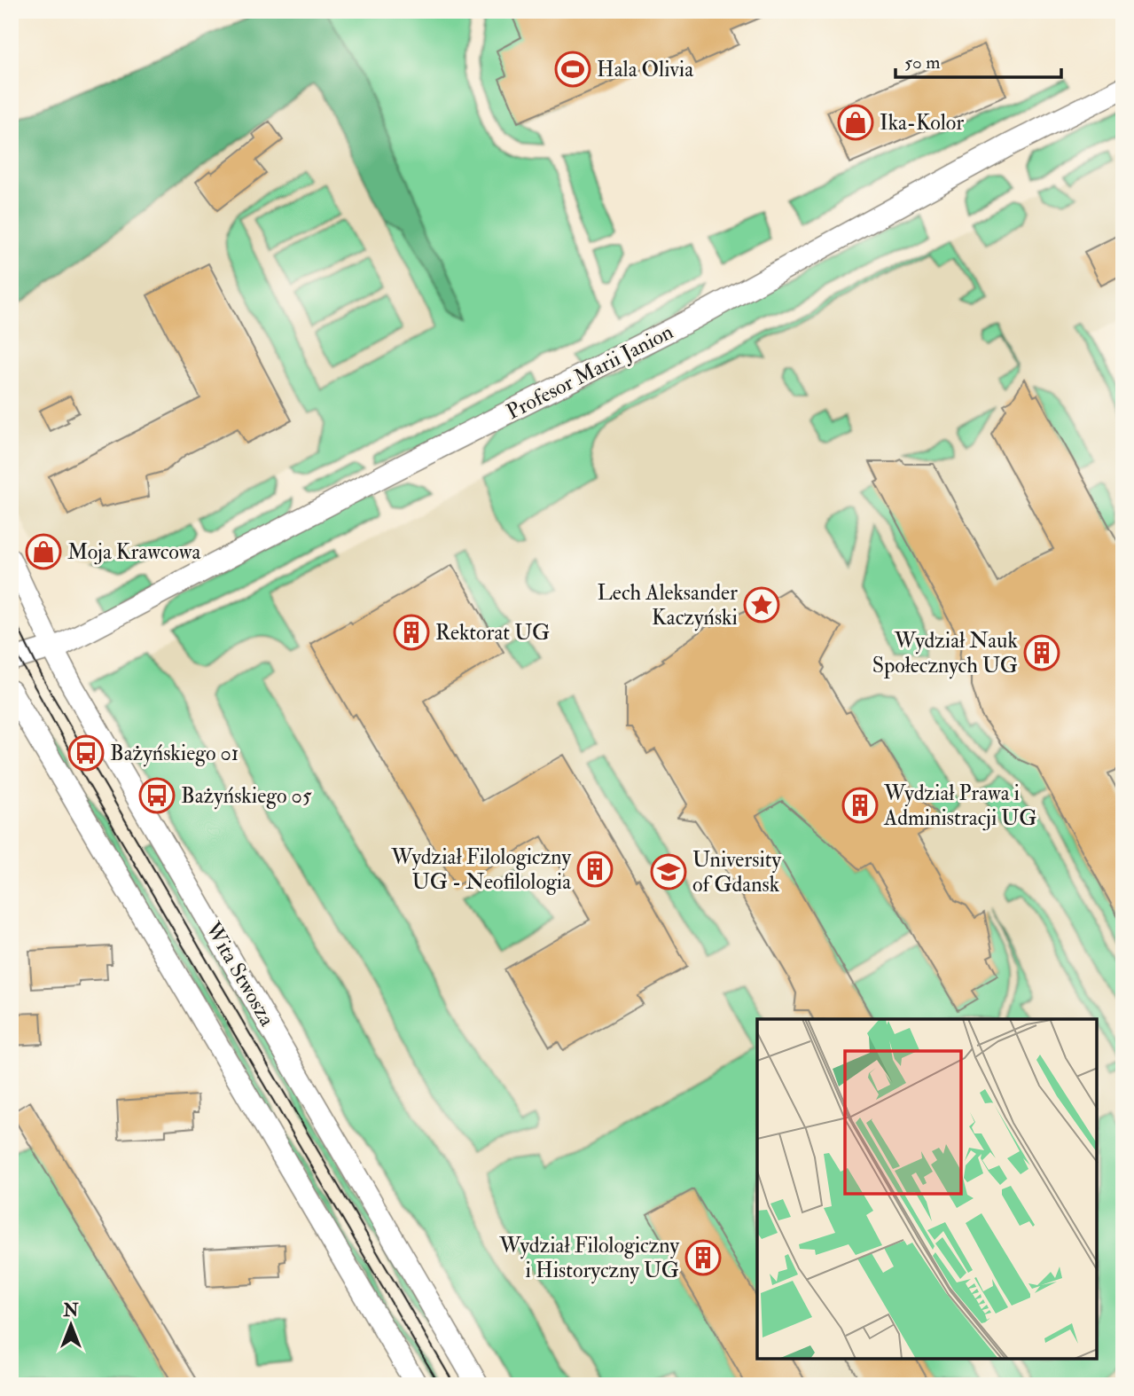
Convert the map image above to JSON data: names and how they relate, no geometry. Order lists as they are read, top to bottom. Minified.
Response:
{"streets":{"street":["Profesor Marii Janion","Wita Stwosza"]},"crossings":[["Profesor Marii Janion","Wita Stwosza"]],"places":{"sports":["Hala Olivia"],"shop":["Ika-Kolor","Moja Krawcowa"],"place":["Lech Aleksander Kaczyński"],"building":["Rektorat UG","Wydział Nauk Społecznych UG","Wydział Prawa i Administracji UG","Wydział Filologiczny UG - Neofilologia","Wydział Filologiczny i Historyczny UG"],"bus stop":["Bażyńskiego 01","Bażyńskiego 05"],"school or university":["University of Gdansk"]},"scale_bar":"50 m","north":"top"}
